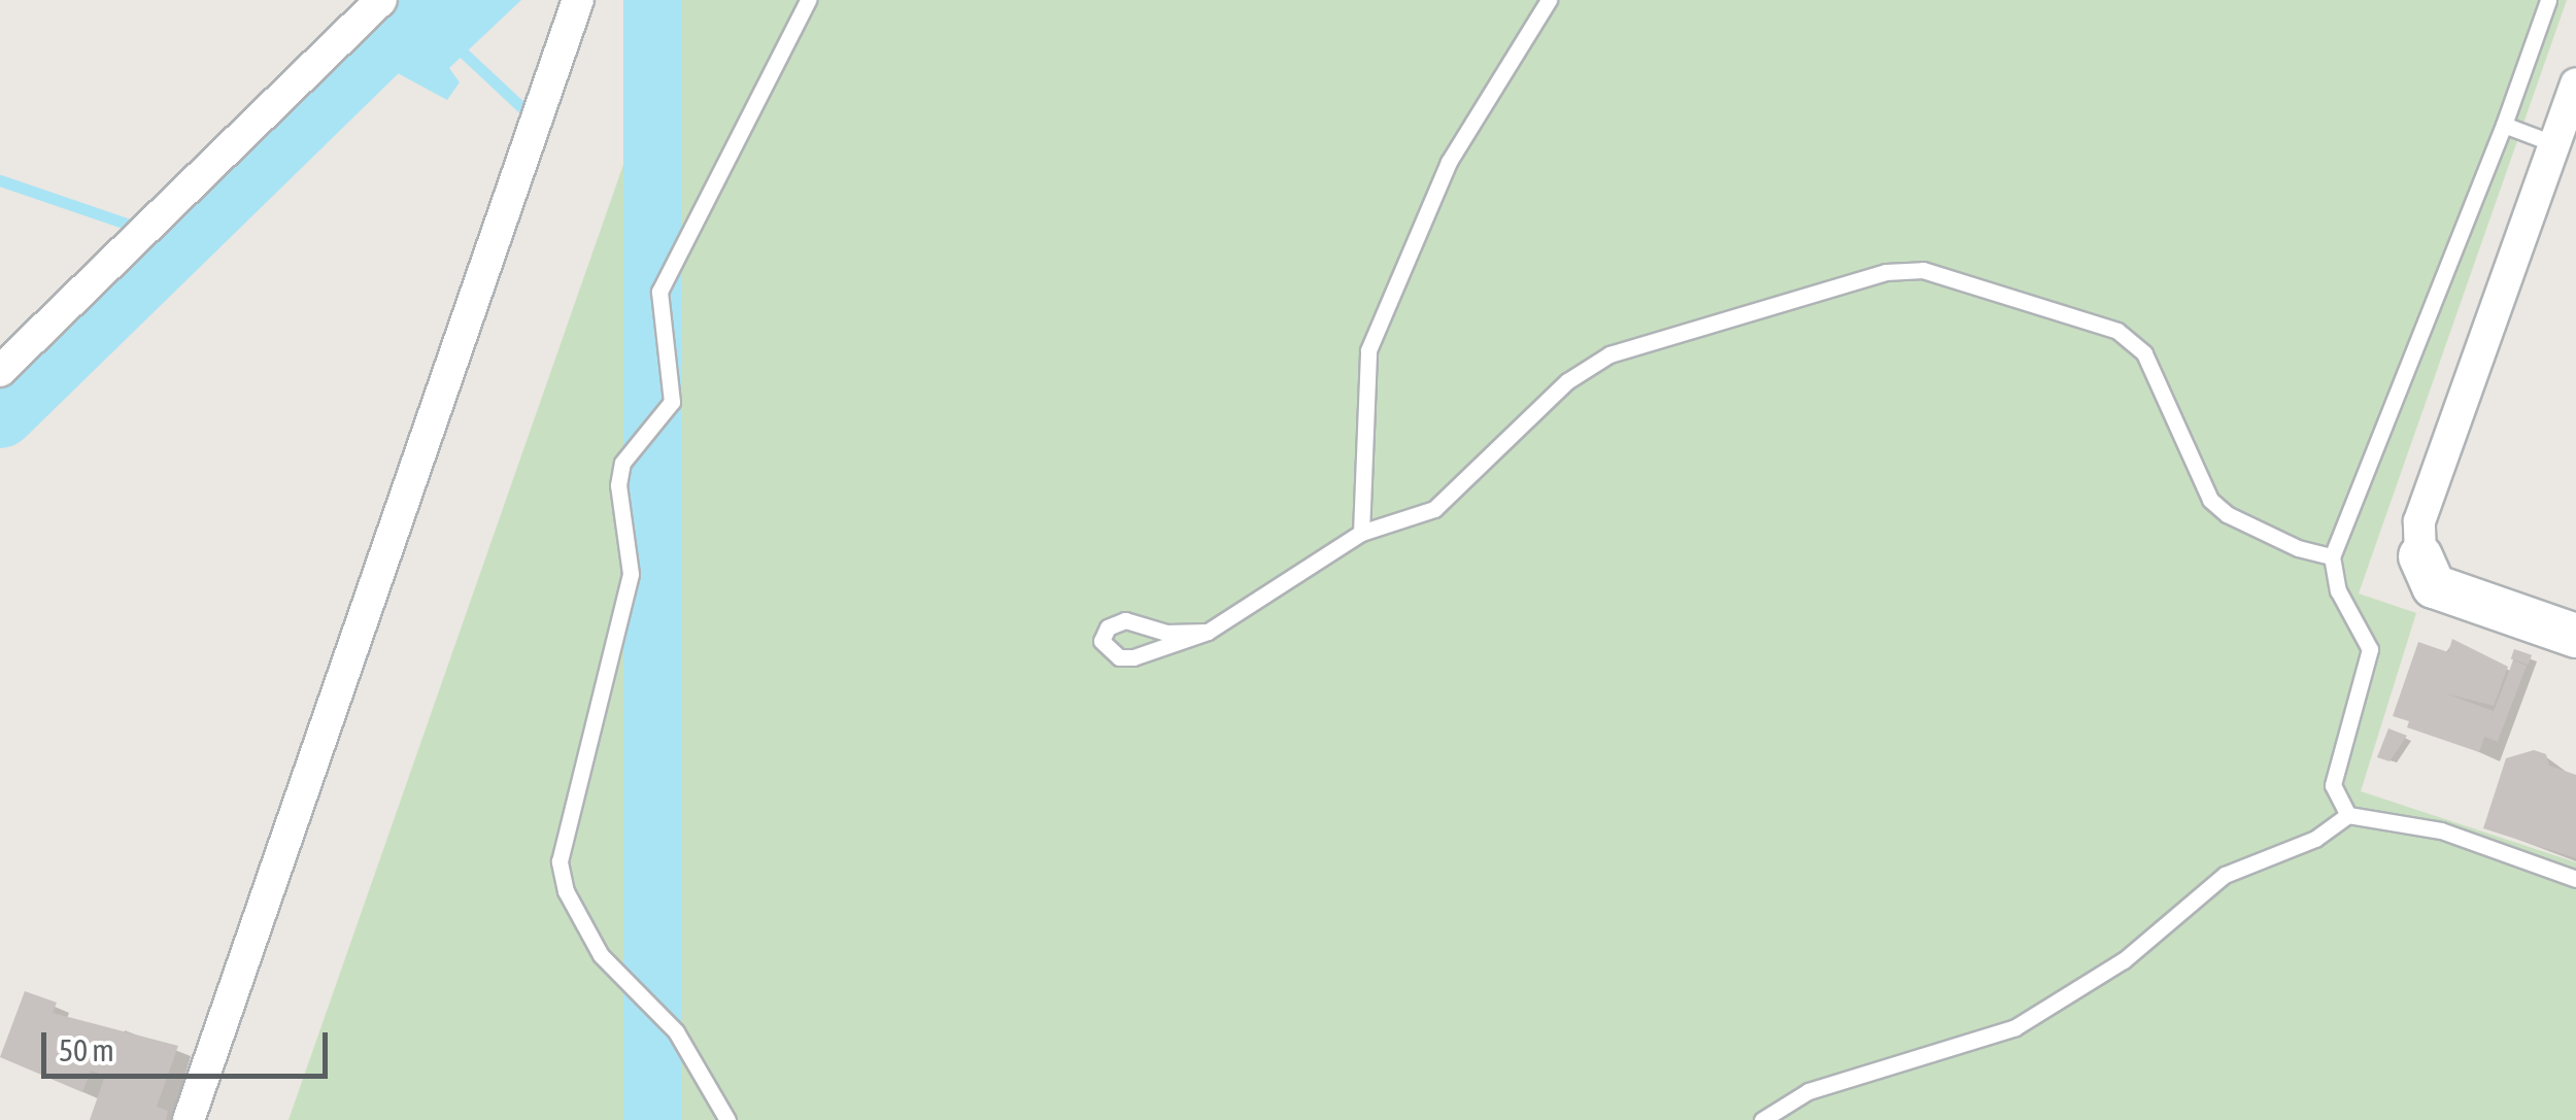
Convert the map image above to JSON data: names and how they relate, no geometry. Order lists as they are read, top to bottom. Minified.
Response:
{"scale_bar":"50 m"}
